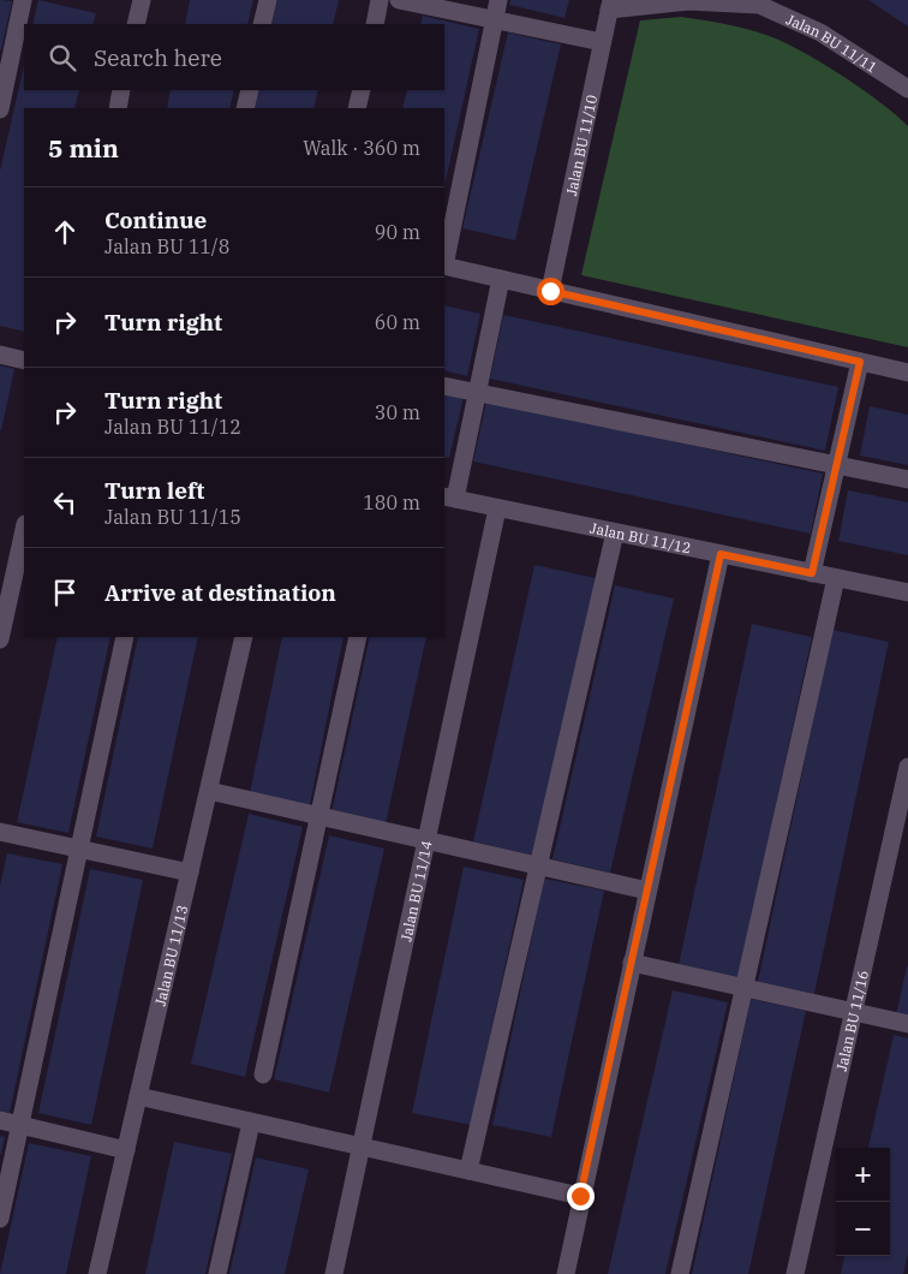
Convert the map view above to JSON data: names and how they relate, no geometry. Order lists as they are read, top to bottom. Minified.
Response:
{"streets":{"street":["Jalan BU 11/11","Jalan BU 11/10","Jalan BU 11/12","Jalan BU 11/14","Jalan BU 11/13","Jalan BU 11/16"]},"crossings":[["Jalan BU 11/11","Jalan BU 11/10"],["Jalan BU 11/12","Jalan BU 11/14"]],"page":{"search":"Search here","heading":["5 min","Walk · 360 m"],"list":[["Continue","Jalan BU 11/8","90 m"],["Turn right","60 m"],["Turn right","Jalan BU 11/12","30 m"],["Turn left","Jalan BU 11/15","180 m"],"Arrive at destination"],"map_buttons":["+","−"]}}
